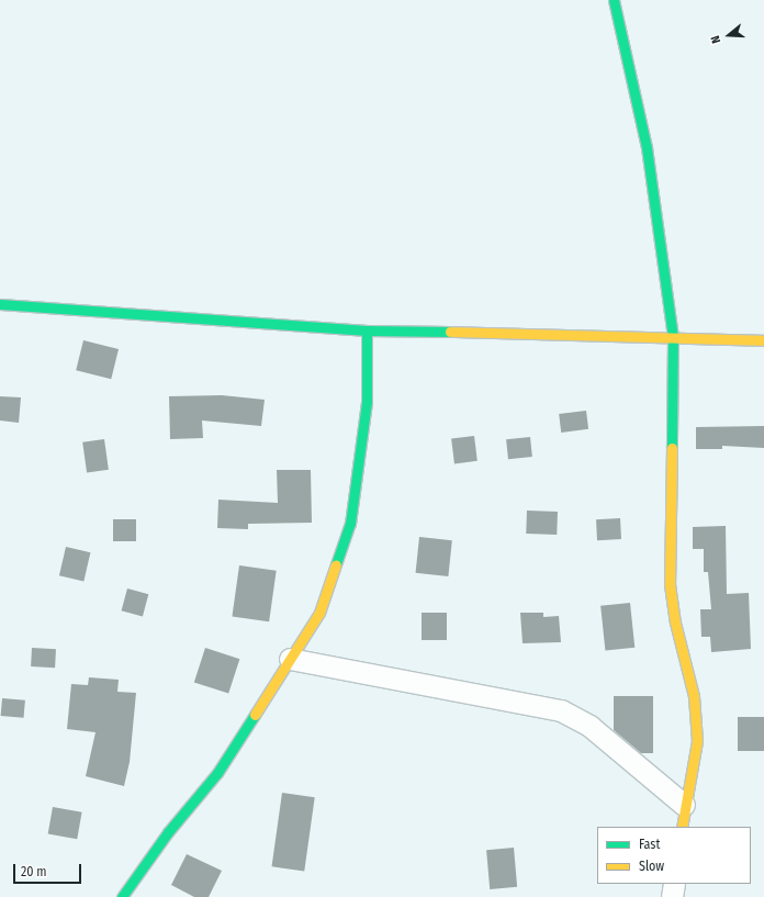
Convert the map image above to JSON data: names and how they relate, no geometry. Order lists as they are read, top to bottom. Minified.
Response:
{"legend":["Fast","Slow"],"scale_bar":"20 m","north":"left"}
